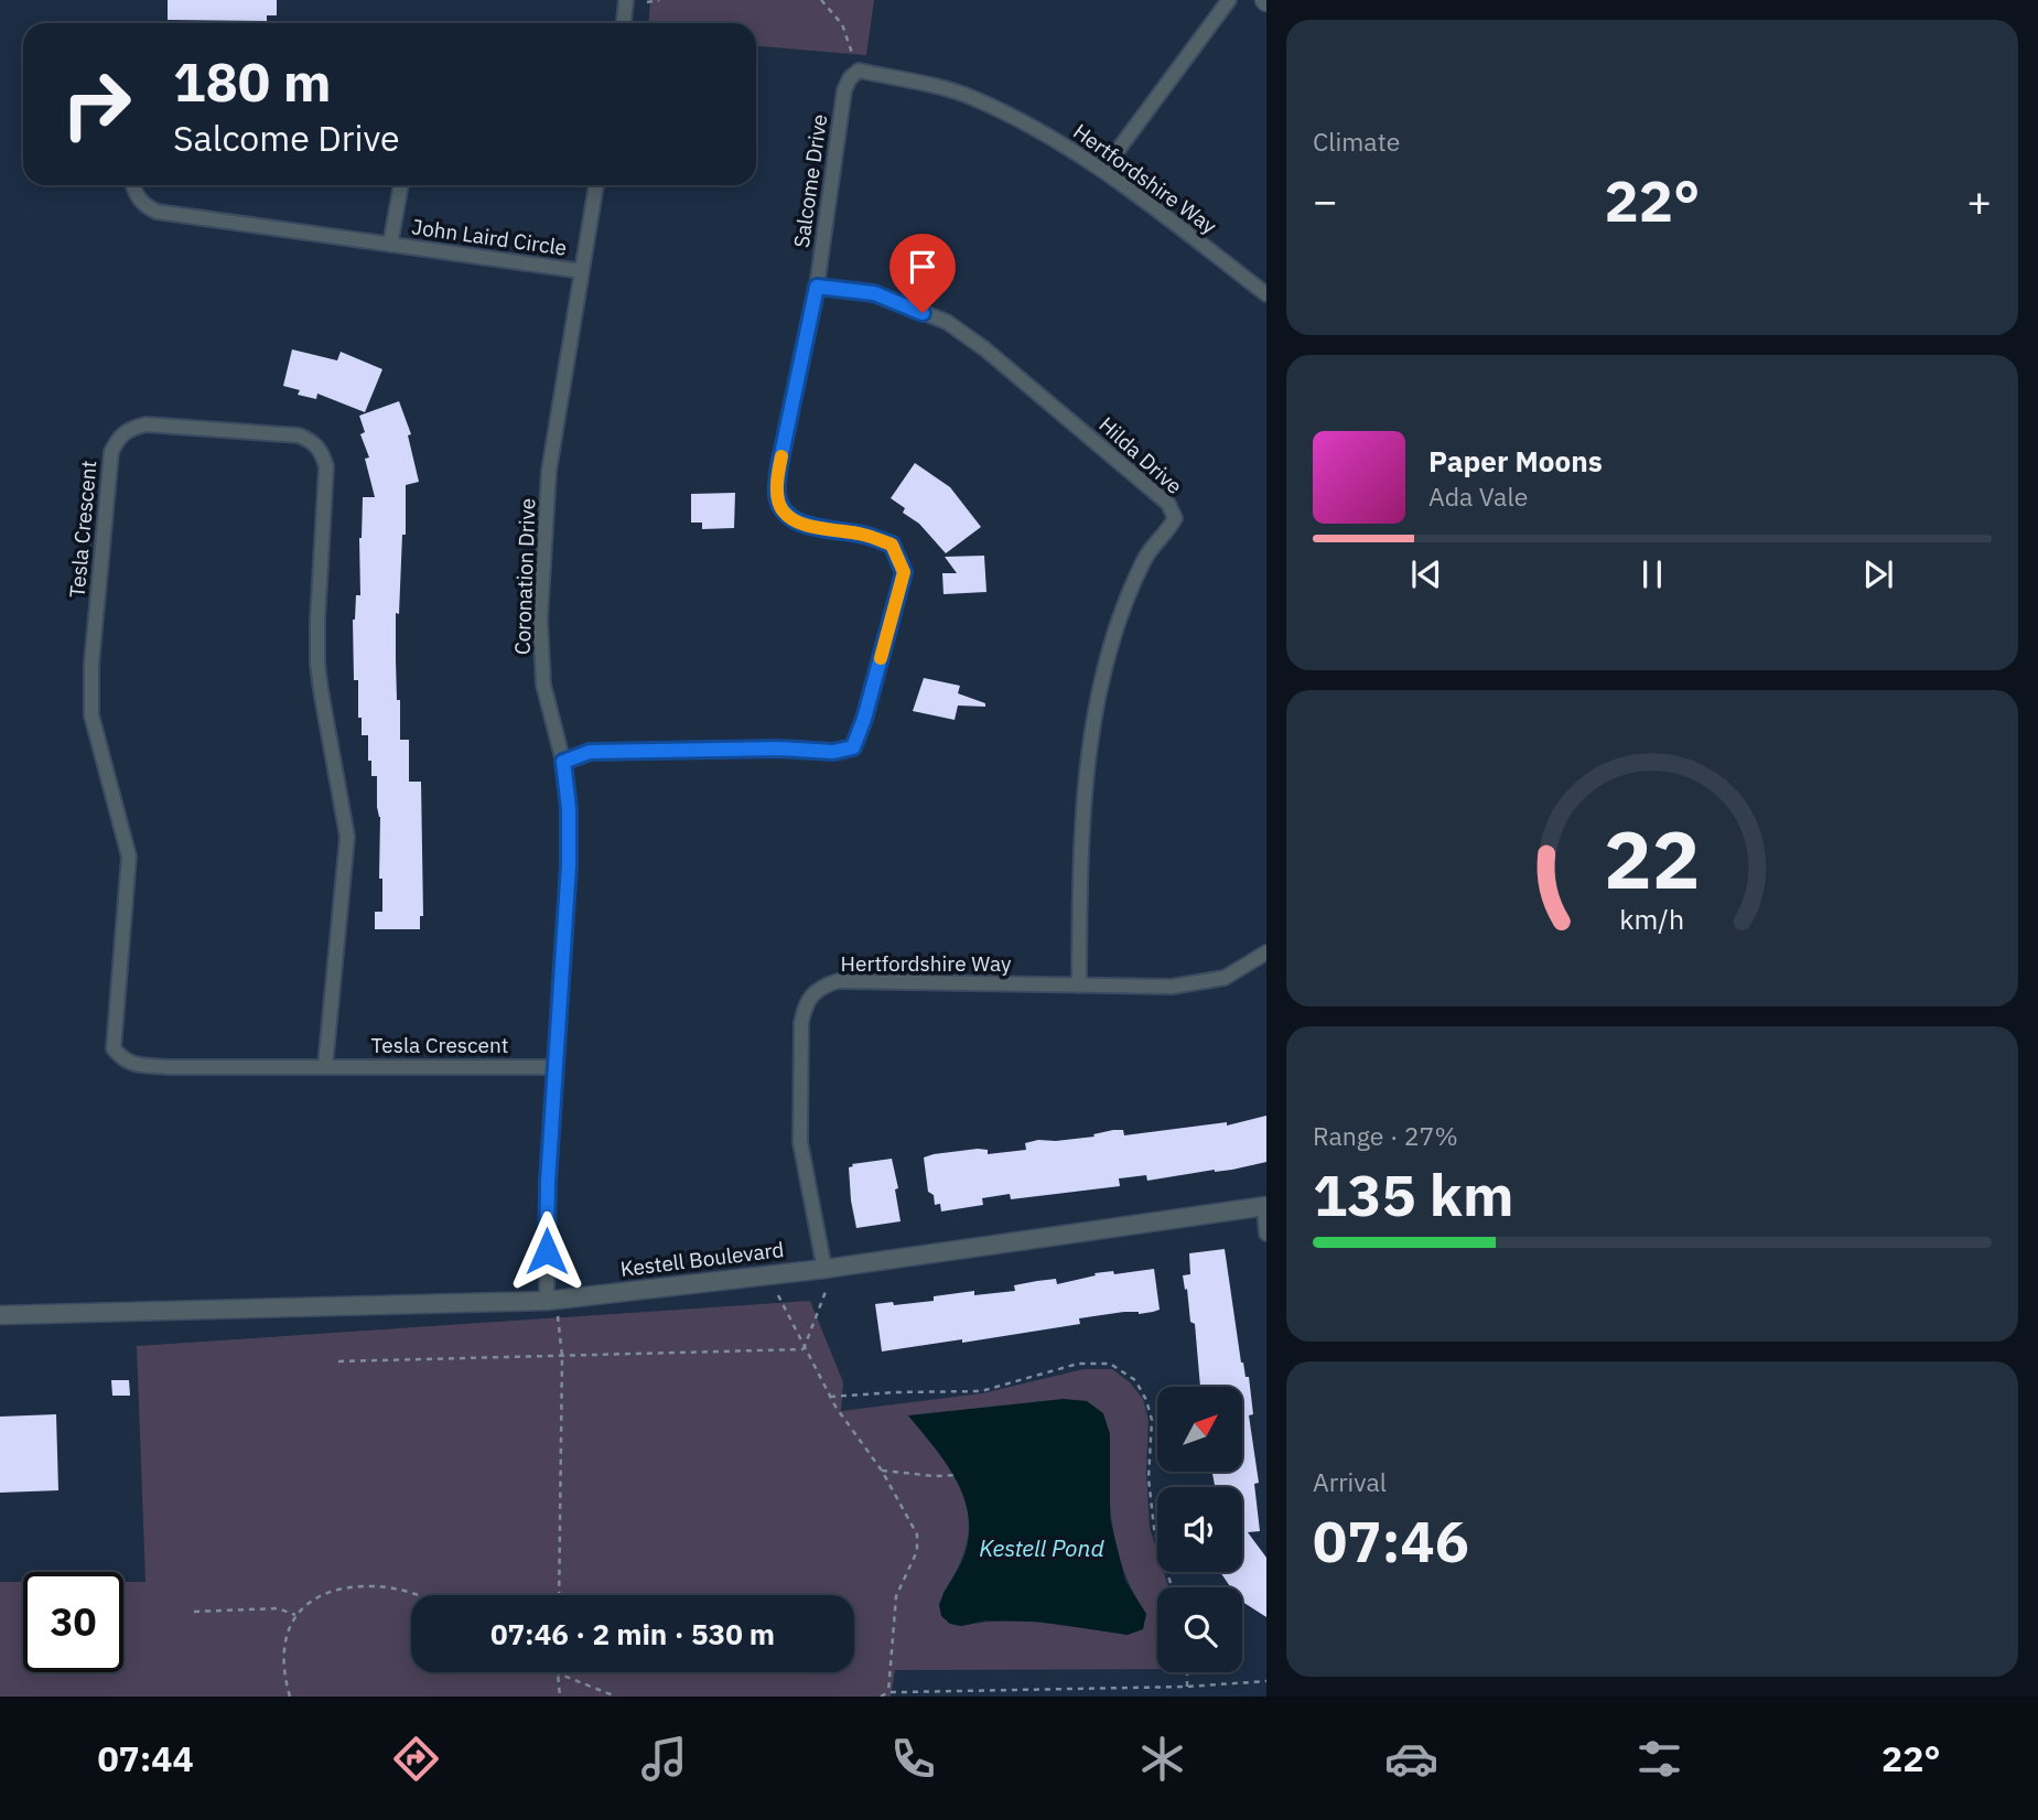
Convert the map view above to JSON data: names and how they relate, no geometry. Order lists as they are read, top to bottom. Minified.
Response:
{"streets":{"street":["Hertfordshire Way","Salcome Drive","John Laird Circle","Hilda Drive","Tesla Crescent","Coronation Drive","Kestell Boulevard"]},"crossings":[["Hertfordshire Way","Salcome Drive"],["Hertfordshire Way","Hilda Drive"],["Hertfordshire Way","Kestell Boulevard"],["Salcome Drive","Hilda Drive"],["Salcome Drive","Coronation Drive"],["John Laird Circle","Coronation Drive"],["Tesla Crescent","Coronation Drive"],["Coronation Drive","Kestell Boulevard"]],"water":["Kestell Pond"],"north":"top right","page":{"tile":["Climate",["Range · 27%","135 km"],["Arrival","07:46"]],"turn":["180 m","Salcome Drive"],"heat":["−","22°","+"],"song":["Paper Moons","Ada Vale"],"limit":"30","trip":"07:46 · 2 min · 530 m","tabs":["07:44","22°"],"gauge":["22","km/h"]}}
